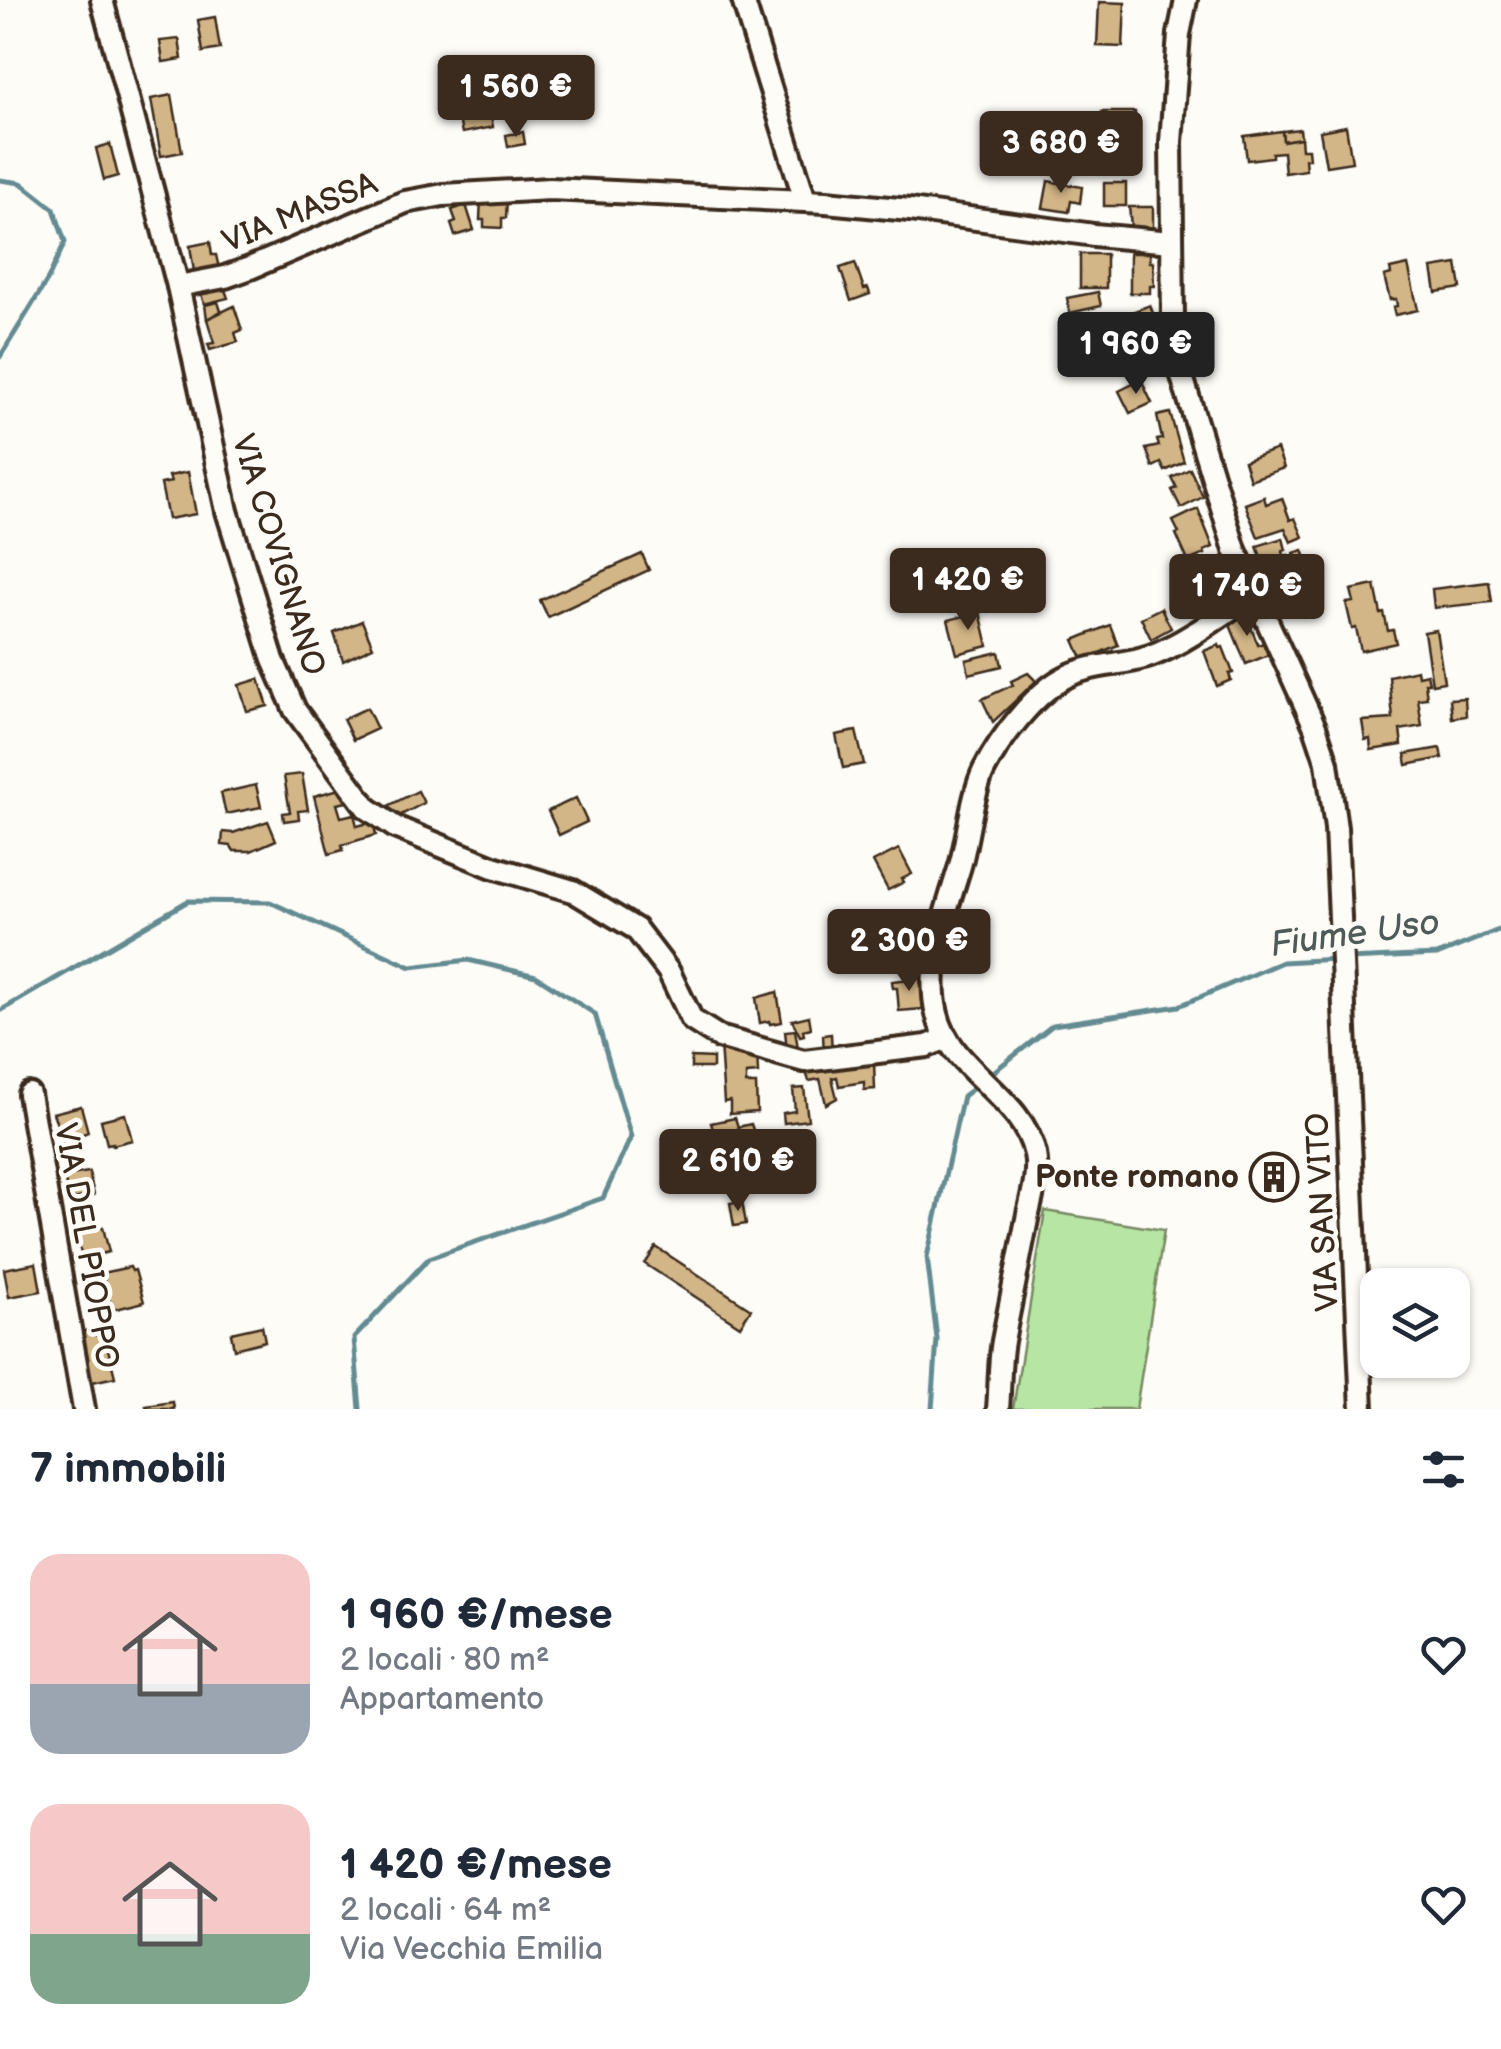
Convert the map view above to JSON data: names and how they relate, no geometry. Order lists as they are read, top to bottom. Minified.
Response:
{"streets":{"street":["VIA MASSA","VIA COVIGNANO","VIA SAN VITO","VIA DEL PIOPPO"]},"crossings":[["VIA MASSA","VIA COVIGNANO"],["VIA MASSA","VIA SAN VITO"]],"water":["Fiume Uso"],"places":{"building":["Ponte romano"]},"page":{"price":["1 560 €","3 680 €","1 960 €","1 420 €","1 740 €","2 300 €","2 610 €"],"heading":"7 immobili","list":[{"name":"1 960 €/mese","note":"2 locali · 80 m² · Appartamento"},{"name":"1 420 €/mese","note":"2 locali · 64 m² · Via Vecchia Emilia"}]}}
